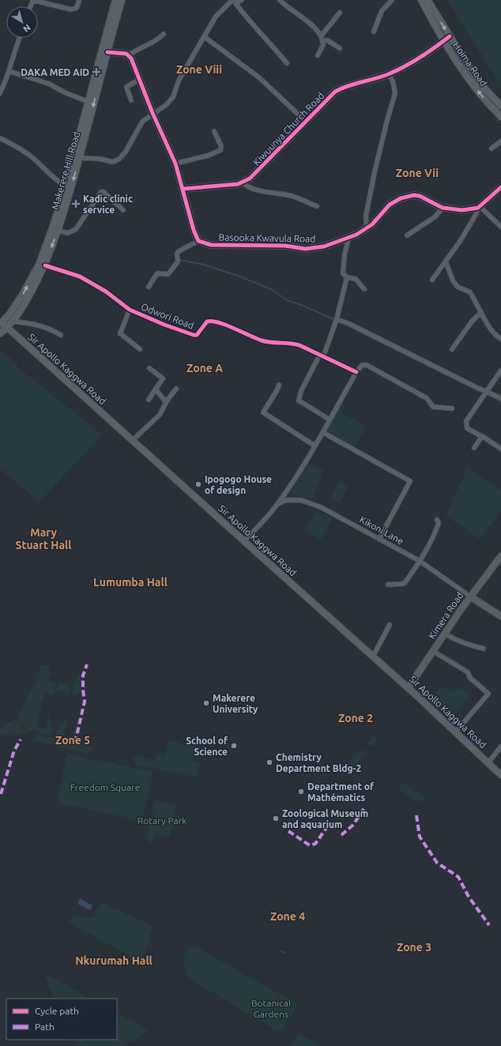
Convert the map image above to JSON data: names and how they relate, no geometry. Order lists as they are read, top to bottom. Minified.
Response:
{"streets":{"main road":["Hoima Road","Makerere Hill Road","Sir Apollo Kaggwa Road"],"street":["Kiwuunya Church Road","Basooka Kwavula Road","Odwori Road","Kikoni Lane","Kimera Road"]},"crossings":[["Hoima Road","Kiwuunya Church Road"],["Makerere Hill Road","Odwori Road"],["Makerere Hill Road","Sir Apollo Kaggwa Road"],["Sir Apollo Kaggwa Road","Kimera Road"],["Kikoni Lane","Kimera Road"]],"districts":["Zone Viii","Zone Vii","Zone A","Mary Stuart Hall","Lumumba Hall","Zone 2","Zone 5","Zone 4","Zone 3","Nkurumah Hall"],"parks":["Freedom Square","Rotary Park","Botanical Gardens"],"places":{"health":["DAKA MED AID","Kadic clinic service"],"other":["Ipogogo House of design","Makerere University","School of Science","Chemistry Department Bldg-2","Department of Mathématics","Zoological Museum and aquarium"]},"legend":["Cycle path","Path"],"north":"bottom right"}
